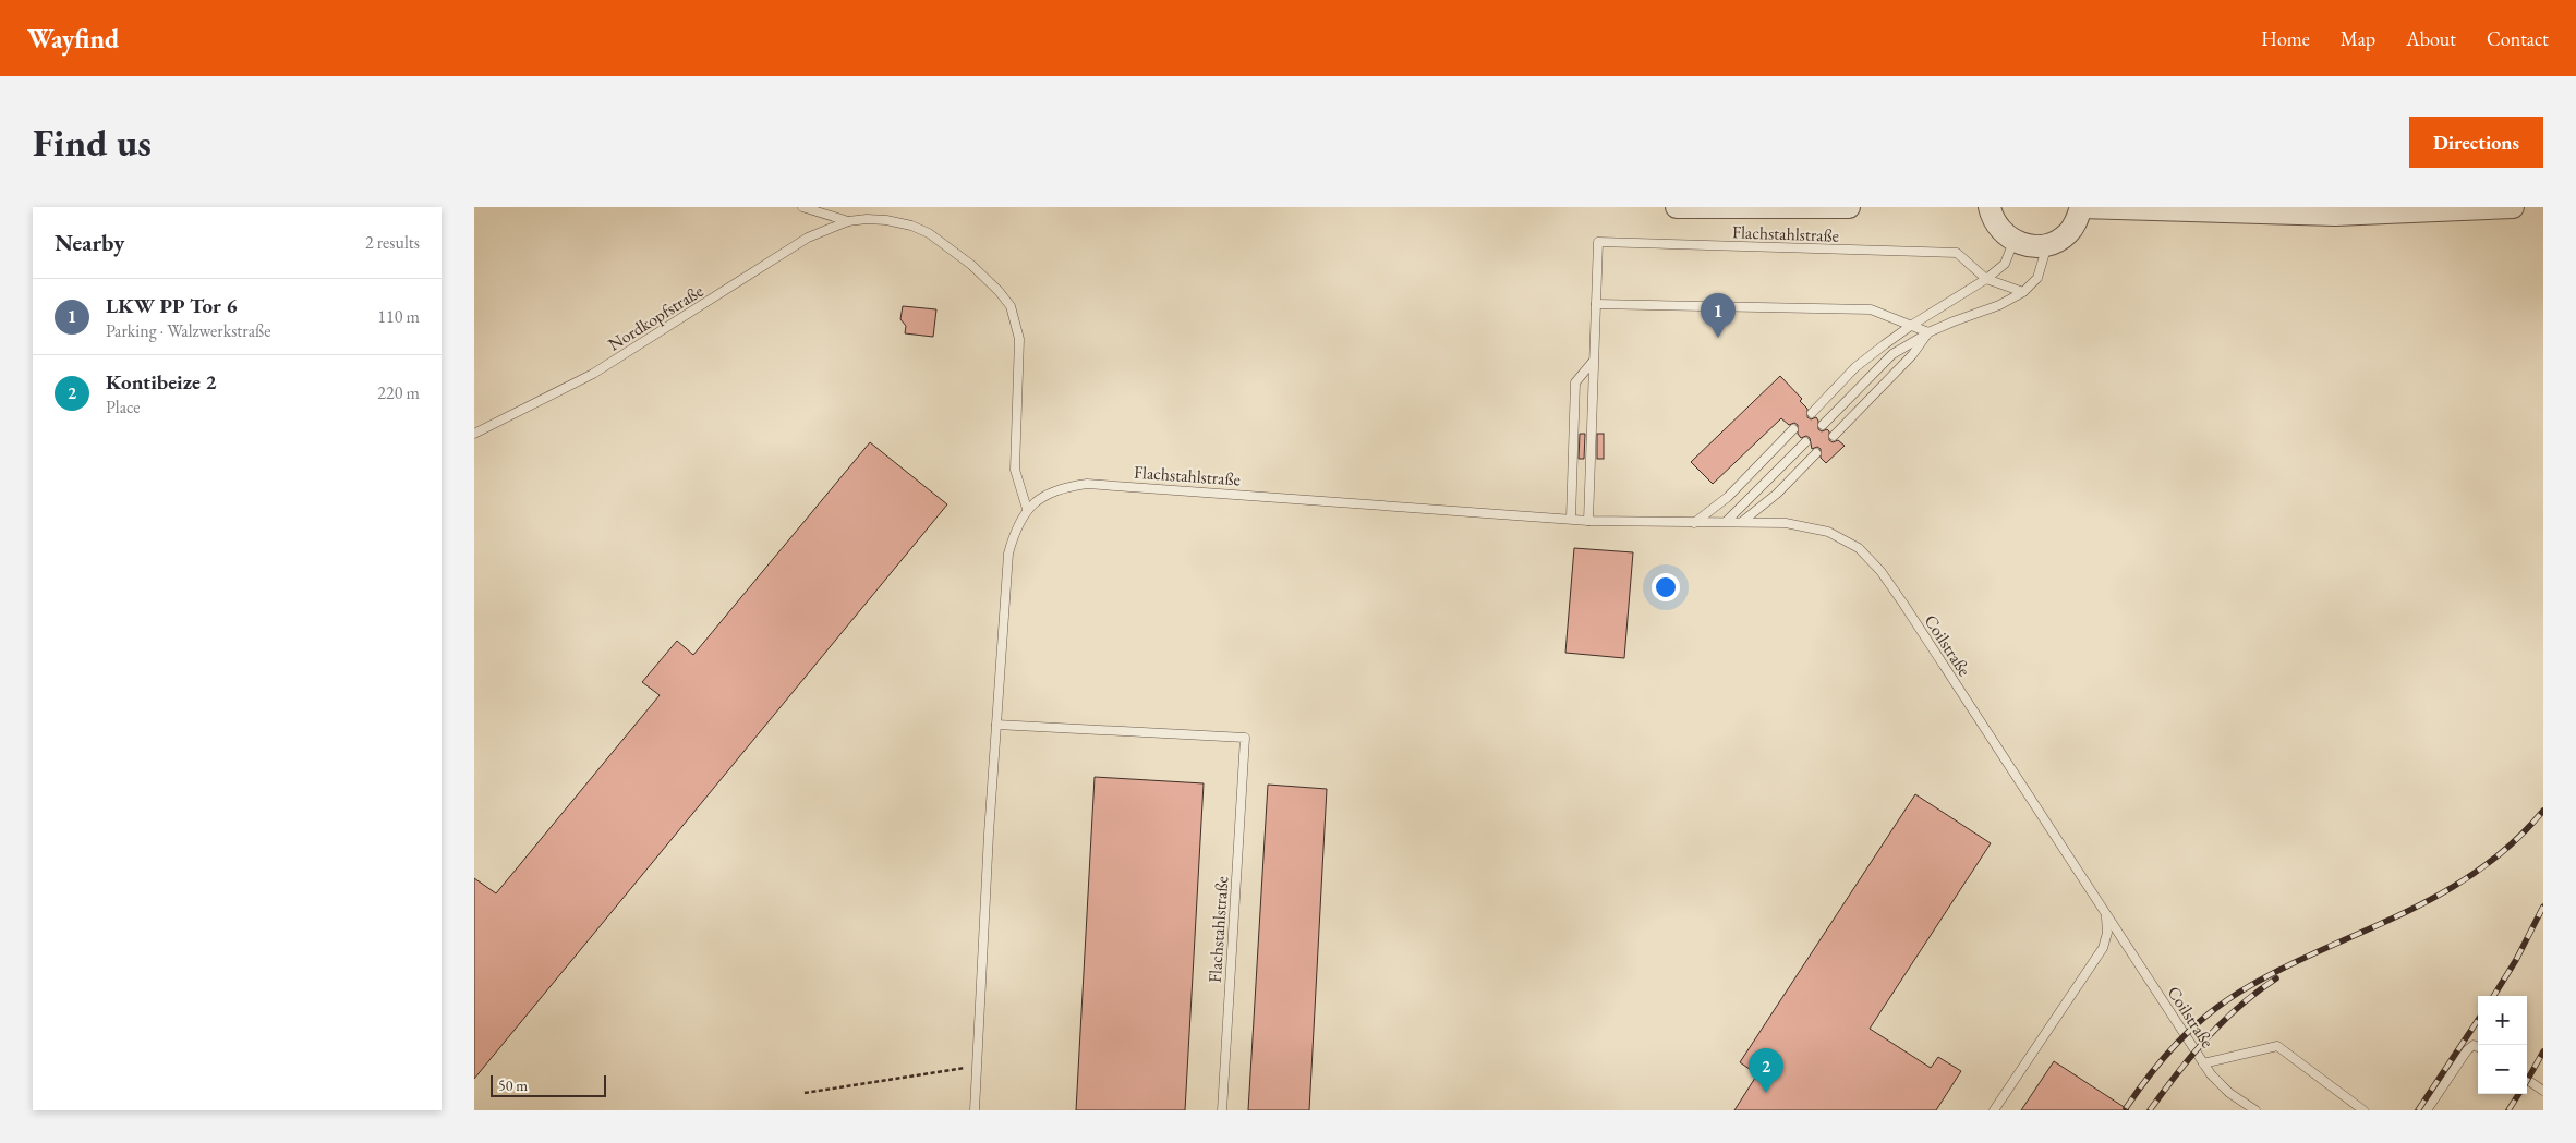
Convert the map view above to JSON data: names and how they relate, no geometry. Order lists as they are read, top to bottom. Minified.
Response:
{"streets":{"lane":["Flachstahlstraße","Nordkopfstraße","Coilstraße"]},"crossings":[["Flachstahlstraße","Nordkopfstraße"],["Flachstahlstraße","Coilstraße"]],"scale_bar":"50 m","page":{"header":"Wayfind","nav":["Home","Map","About","Contact"],"buttons":"Directions","title":"Find us","heading":["Nearby","2 results"],"list":[{"mark":"1","name":"LKW PP Tor 6","note":"Parking · Walzwerkstraße","value":"110 m"},{"mark":"2","name":"Kontibeize 2","note":"Place","value":"220 m"}],"pins":["1","2"],"map_buttons":["+","−"],"scale":"50 m"}}
